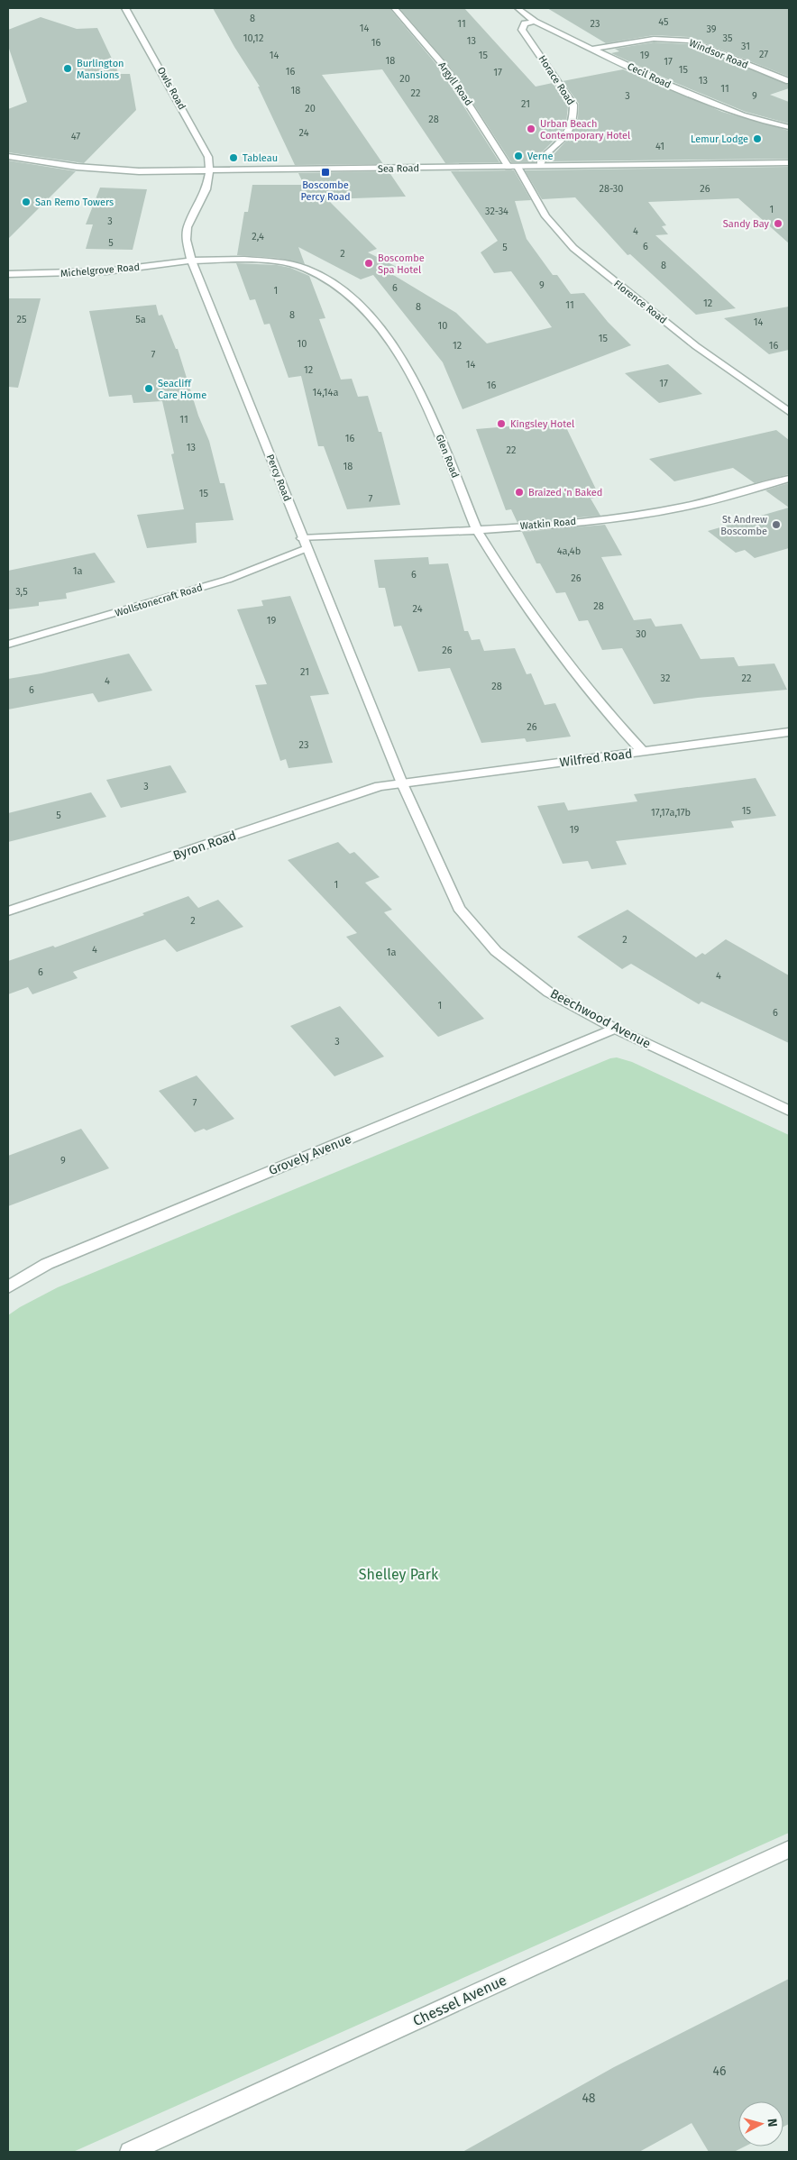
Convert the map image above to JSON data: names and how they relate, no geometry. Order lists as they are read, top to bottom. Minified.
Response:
{"streets":{"street":["Windsor Road","Cecil Road","Horace Road","Argyll Road","Owls Road","Sea Road","Michelgrove Road","Florence Road","Glen Road","Percy Road","Watkin Road","Wollstonecraft Road","Wilfred Road","Byron Road","Beechwood Avenue","Grovely Avenue","Chessel Avenue"]},"crossings":[["Windsor Road","Cecil Road"],["Cecil Road","Horace Road"],["Horace Road","Sea Road"],["Argyll Road","Sea Road"],["Argyll Road","Florence Road"],["Owls Road","Sea Road"],["Owls Road","Percy Road"],["Sea Road","Florence Road"],["Sea Road","Percy Road"],["Michelgrove Road","Glen Road"],["Michelgrove Road","Percy Road"],["Glen Road","Percy Road"],["Glen Road","Watkin Road"],["Glen Road","Wilfred Road"],["Percy Road","Watkin Road"],["Percy Road","Wollstonecraft Road"],["Percy Road","Wilfred Road"],["Percy Road","Byron Road"],["Percy Road","Beechwood Avenue"],["Watkin Road","Wollstonecraft Road"],["Wilfred Road","Byron Road"],["Wilfred Road","Beechwood Avenue"],["Byron Road","Beechwood Avenue"],["Beechwood Avenue","Grovely Avenue"]],"parks":["Shelley Park"],"places":{"other":["Burlington Mansions","Urban Beach Contemporary Hotel","Lemur Lodge","Verne","Tableau","San Remo Towers","Sandy Bay","Boscombe Spa Hotel","Seacliff Care Home","Kingsley Hotel","Braized 'n Baked","St Andrew Boscombe"],"transit":["Boscombe Percy Road"]},"house_numbers":["8","45","11","23","14","39","10,12","35","13","16","31","27","14","15","19","18","17","15","16","17","20","13","11","18","22","3","9","21","20","28","24","47","41","28-30","26","1","32-34","3","4","2,4","5","6","5","2","8","9","6","1","12","11","8","8","25","5a","14","10","15","10","12","16","7","14","12","17","16","14,14a","11","16","13","22","18","15","7","4a,4b","1a","6","26","3,5","28","24","19","30","26","21","32","22","4","28","6","26","23","3","15","17,17a,17b","5","19","1","2","2","4","1a","6","4","1","6","3","7","9","46","48"],"north":"right"}
